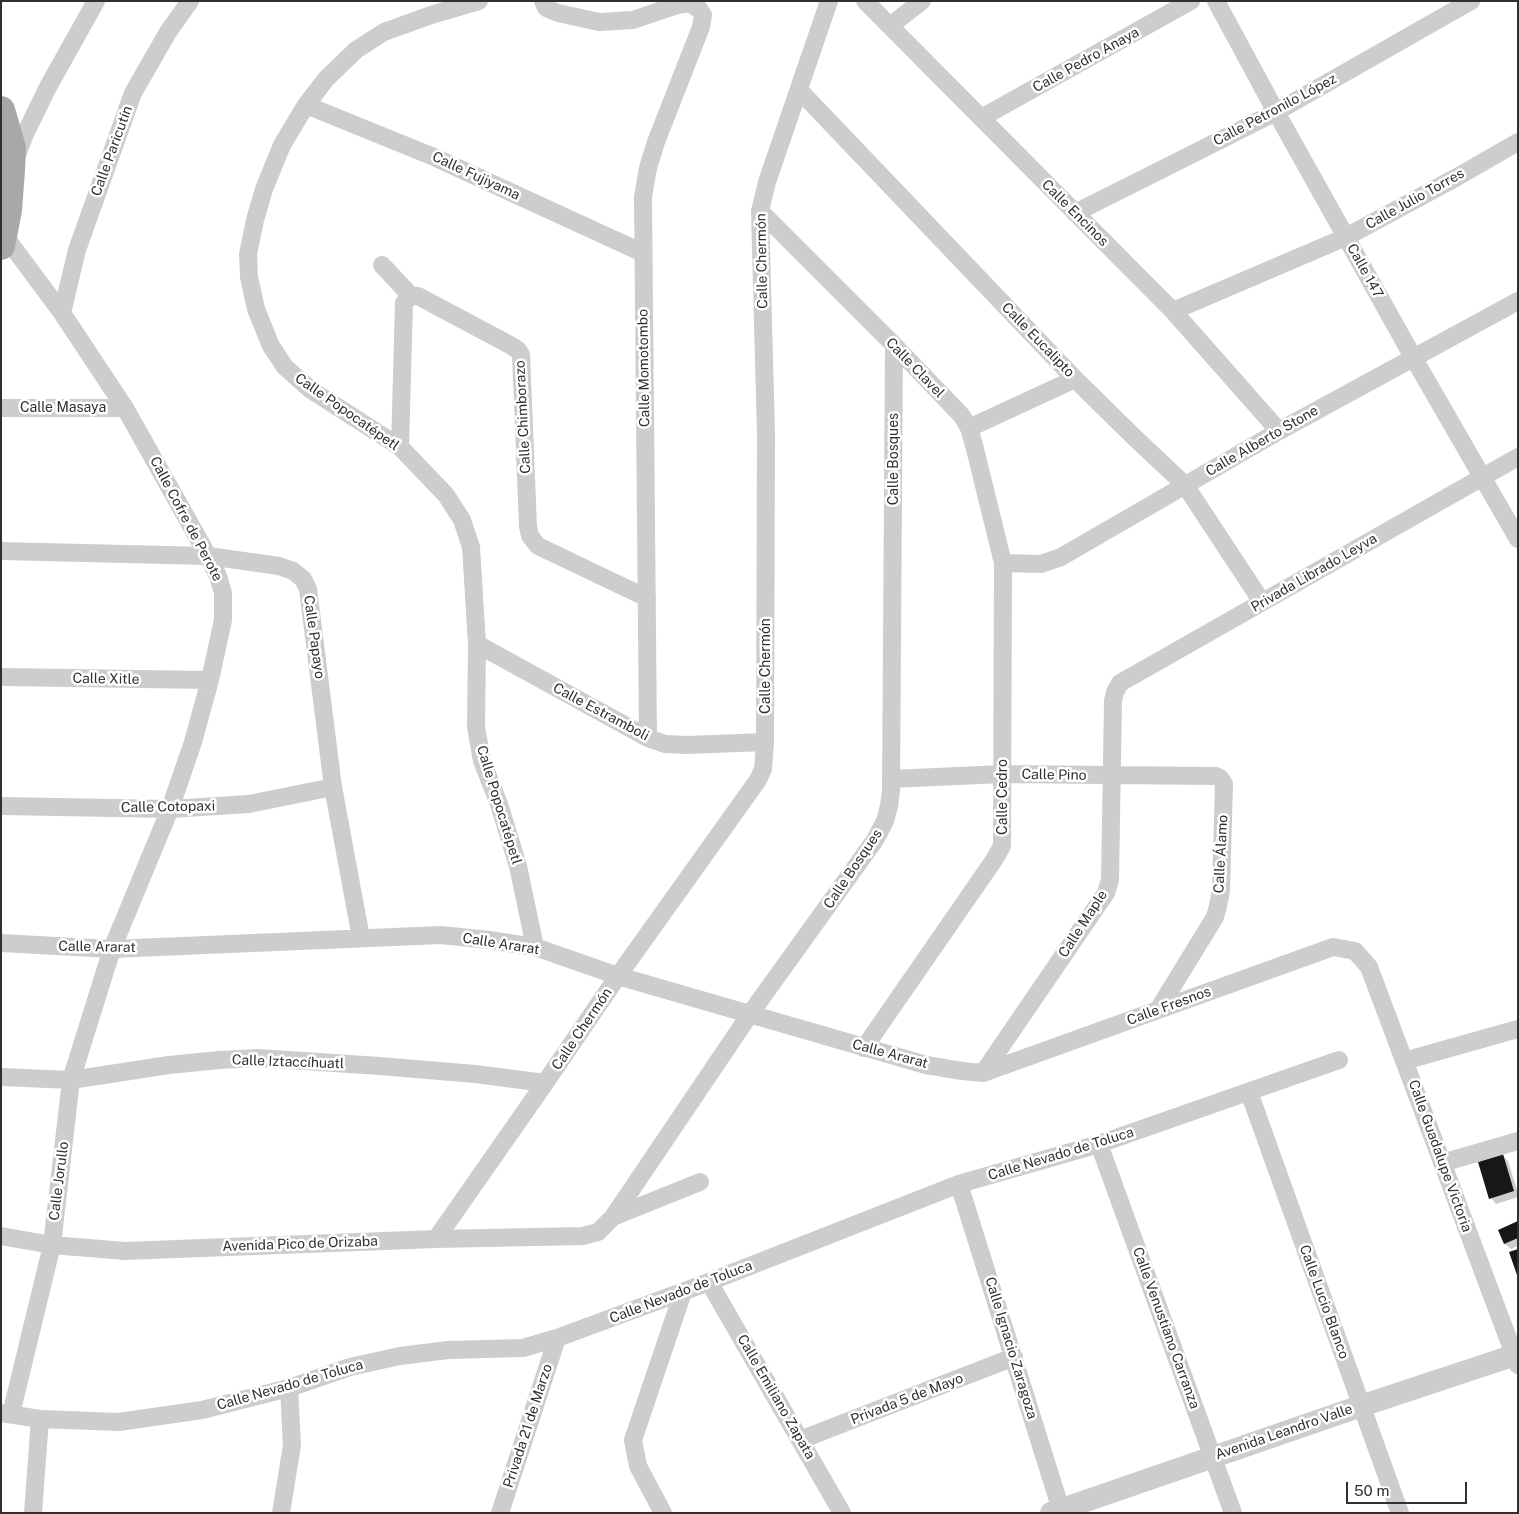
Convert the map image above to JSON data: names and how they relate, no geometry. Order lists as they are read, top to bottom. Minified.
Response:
{"streets":{"street":["Calle Pedro Anaya","Calle Petronilo López","Calle Paricutín","Calle Fujiyama","Calle Julio Torres","Calle Encinos","Calle Chermón","Calle 147","Calle Eucalipto","Calle Momotombo","Calle Clavel","Calle Masaya","Calle Popocatépetl","Calle Chimborazo","Calle Alberto Stone","Calle Bosques","Calle Cofre de Perote","Privada Librado Leyva","Calle Papayo","Calle Xitle","Calle Estramboli","Calle Pino","Calle Cedro","Calle Cotopaxi","Calle Álamo","Calle Maple","Calle Ararat","Calle Fresnos","Calle Iztaccíhuatl","Calle Nevado de Toluca","Calle Guadalupe Victoria","Calle Jorullo","Avenida Pico de Orizaba","Calle Lucio Blanco","Calle Venustiano Carranza","Calle Ignacio Zaragoza","Calle Emiliano Zapata","Privada 5 de Mayo","Privada 21 de Marzo","Avenida Leandro Valle"]},"crossings":[["Calle Pedro Anaya","Calle Encinos"],["Calle Petronilo López","Calle Encinos"],["Calle Petronilo López","Calle 147"],["Calle Paricutín","Calle Cofre de Perote"],["Calle Fujiyama","Calle Momotombo"],["Calle Fujiyama","Calle Popocatépetl"],["Calle Julio Torres","Calle Encinos"],["Calle Julio Torres","Calle 147"],["Calle Encinos","Calle Alberto Stone"],["Calle Chermón","Calle Eucalipto"],["Calle Chermón","Calle Clavel"],["Calle Chermón","Calle Estramboli"],["Calle Chermón","Calle Ararat"],["Calle Chermón","Calle Iztaccíhuatl"],["Calle Chermón","Avenida Pico de Orizaba"],["Calle 147","Calle Alberto Stone"],["Calle 147","Privada Librado Leyva"],["Calle Eucalipto","Calle Alberto Stone"],["Calle Eucalipto","Privada Librado Leyva"],["Calle Momotombo","Calle Chimborazo"],["Calle Momotombo","Calle Estramboli"],["Calle Clavel","Calle Alberto Stone"],["Calle Clavel","Calle Bosques"],["Calle Clavel","Calle Cedro"],["Calle Masaya","Calle Cofre de Perote"],["Calle Popocatépetl","Calle Estramboli"],["Calle Popocatépetl","Calle Ararat"],["Calle Alberto Stone","Calle Cedro"],["Calle Bosques","Calle Pino"],["Calle Bosques","Calle Ararat"],["Calle Bosques","Avenida Pico de Orizaba"],["Calle Cofre de Perote","Calle Papayo"],["Calle Cofre de Perote","Calle Xitle"],["Calle Cofre de Perote","Calle Cotopaxi"],["Calle Cofre de Perote","Calle Ararat"],["Calle Cofre de Perote","Calle Jorullo"],["Privada Librado Leyva","Calle Maple"],["Calle Papayo","Calle Cotopaxi"],["Calle Papayo","Calle Ararat"],["Calle Pino","Calle Cedro"],["Calle Pino","Calle Álamo"],["Calle Pino","Calle Maple"],["Calle Cedro","Calle Ararat"],["Calle Álamo","Calle Fresnos"],["Calle Maple","Calle Ararat"],["Calle Maple","Calle Fresnos"],["Calle Ararat","Calle Fresnos"],["Calle Ararat","Calle Jorullo"],["Calle Fresnos","Calle Guadalupe Victoria"],["Calle Iztaccíhuatl","Calle Jorullo"],["Calle Nevado de Toluca","Calle Jorullo"],["Calle Nevado de Toluca","Calle Lucio Blanco"],["Calle Nevado de Toluca","Calle Venustiano Carranza"],["Calle Nevado de Toluca","Calle Ignacio Zaragoza"],["Calle Nevado de Toluca","Calle Emiliano Zapata"],["Calle Nevado de Toluca","Privada 21 de Marzo"],["Calle Guadalupe Victoria","Avenida Leandro Valle"],["Calle Jorullo","Avenida Pico de Orizaba"],["Calle Lucio Blanco","Avenida Leandro Valle"],["Calle Venustiano Carranza","Avenida Leandro Valle"],["Calle Ignacio Zaragoza","Privada 5 de Mayo"],["Calle Ignacio Zaragoza","Avenida Leandro Valle"],["Calle Emiliano Zapata","Privada 5 de Mayo"]],"scale_bar":"50 m"}
